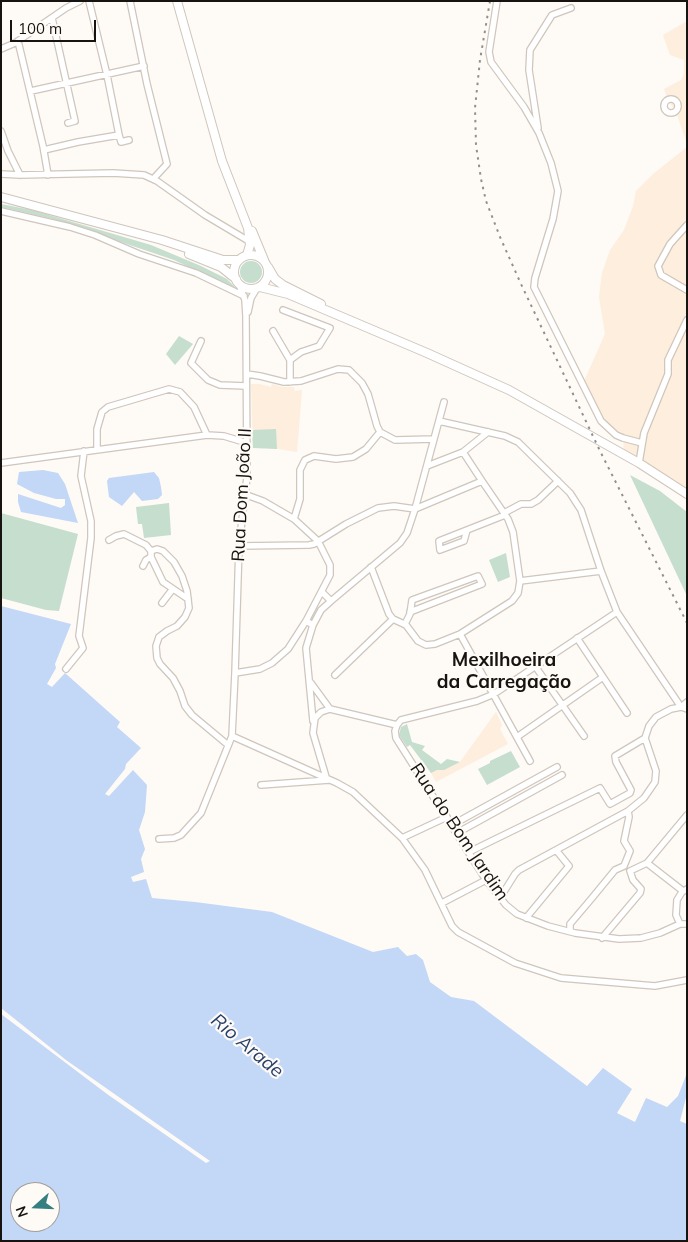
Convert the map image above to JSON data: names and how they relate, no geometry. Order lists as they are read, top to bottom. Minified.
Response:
{"streets":{"street":["Rua Dom João II","Rua do Bom Jardim"]},"districts":["Mexilhoeira da Carregação"],"water":["Rio Arade"],"scale_bar":"100 m","north":"left"}
